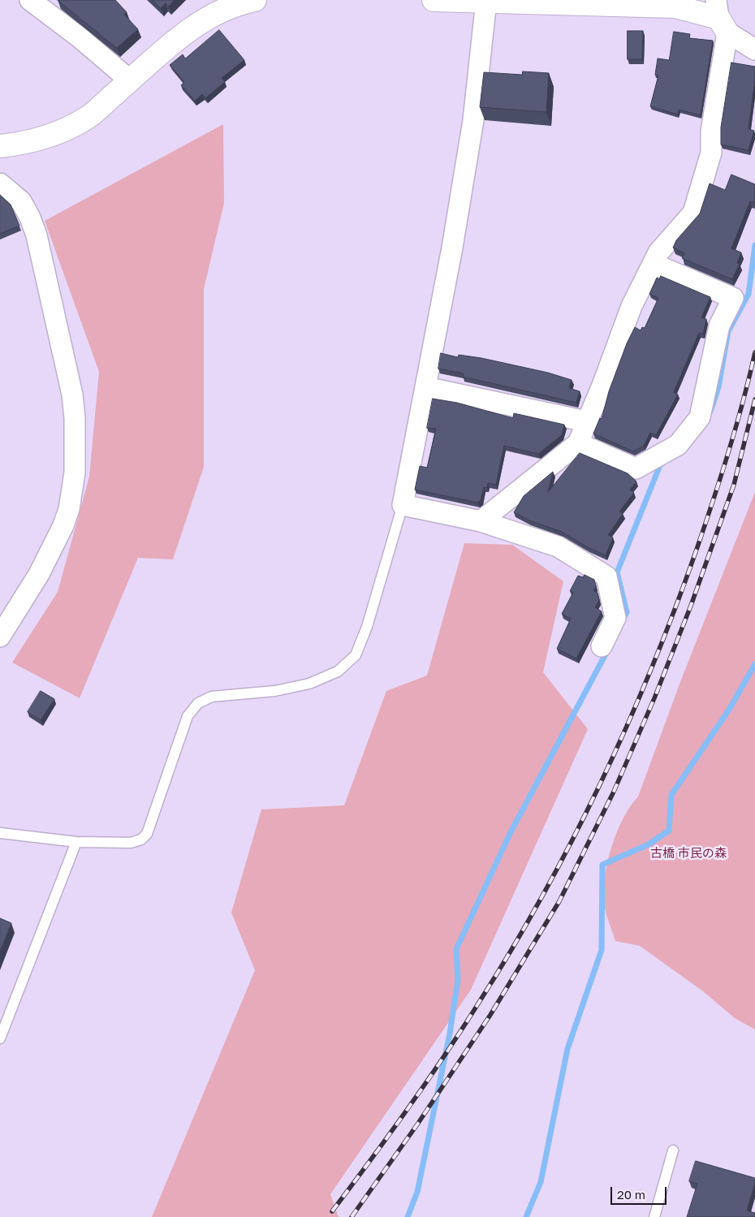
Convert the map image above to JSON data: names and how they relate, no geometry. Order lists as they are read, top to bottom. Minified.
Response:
{"parks":["古橋 市民の森"],"scale_bar":"20 m"}
